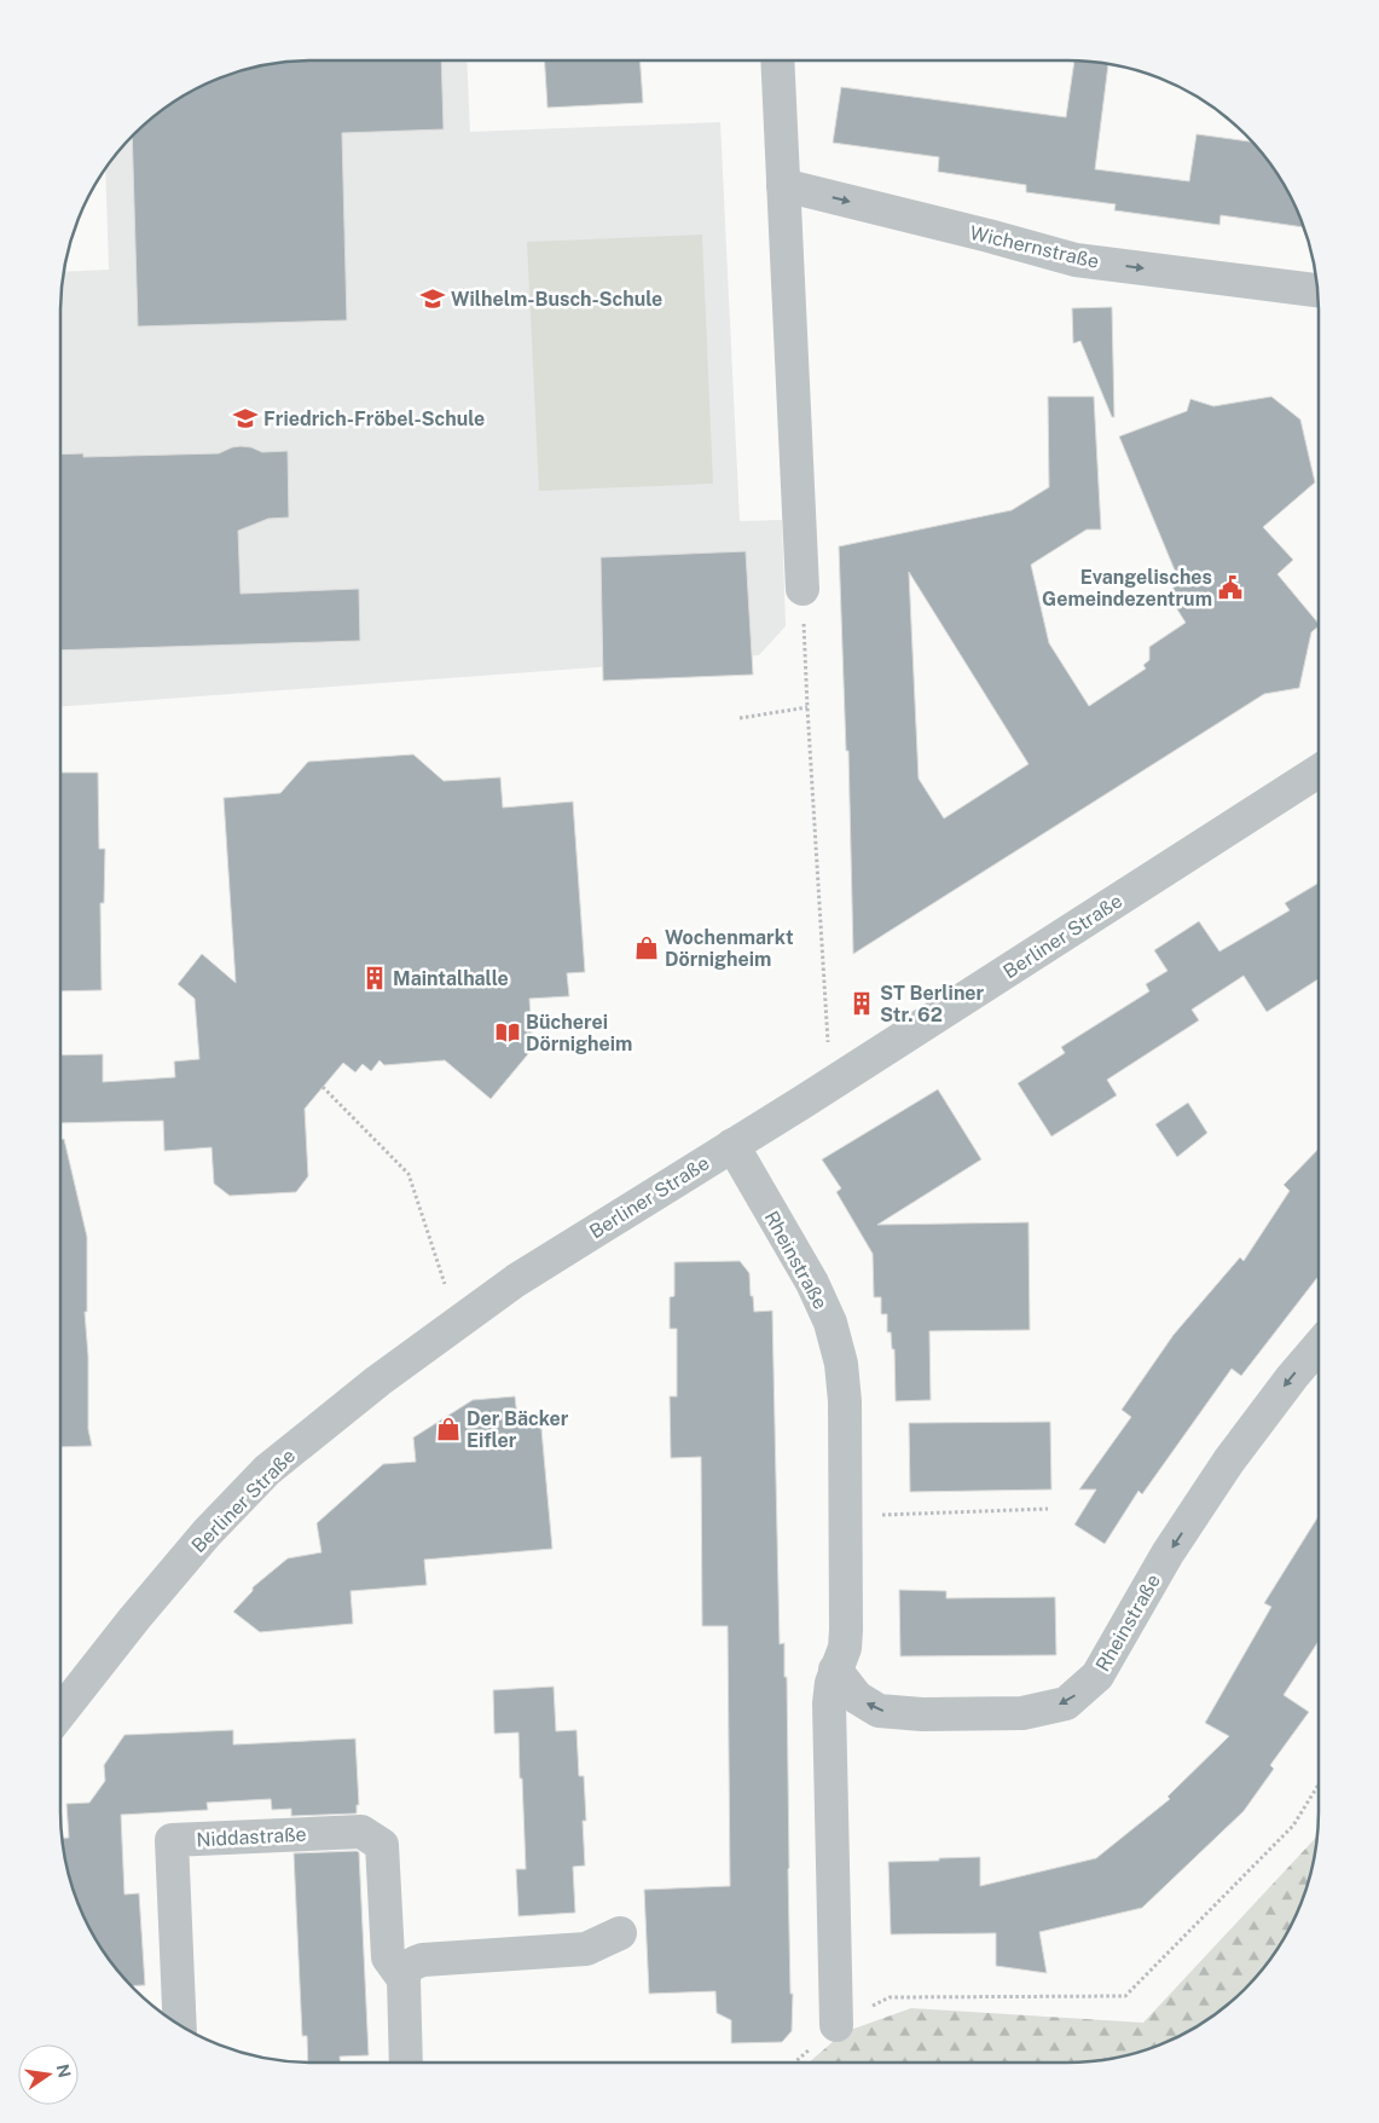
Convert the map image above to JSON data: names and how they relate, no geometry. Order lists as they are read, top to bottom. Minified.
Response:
{"streets":{"street":["Wichernstraße","Berliner Straße","Rheinstraße","Niddastraße"]},"crossings":[["Berliner Straße","Rheinstraße"]],"one_way":["Wichernstraße","Rheinstraße"],"places":{"school or university":["Wilhelm-Busch-Schule","Friedrich-Fröbel-Schule"],"public building":["Evangelisches Gemeindezentrum"],"shop":["Wochenmarkt Dörnigheim","Der Bäcker Eifler"],"building":["Maintalhalle","ST Berliner Str. 62"],"library":["Bücherei Dörnigheim"]},"north":"right"}
